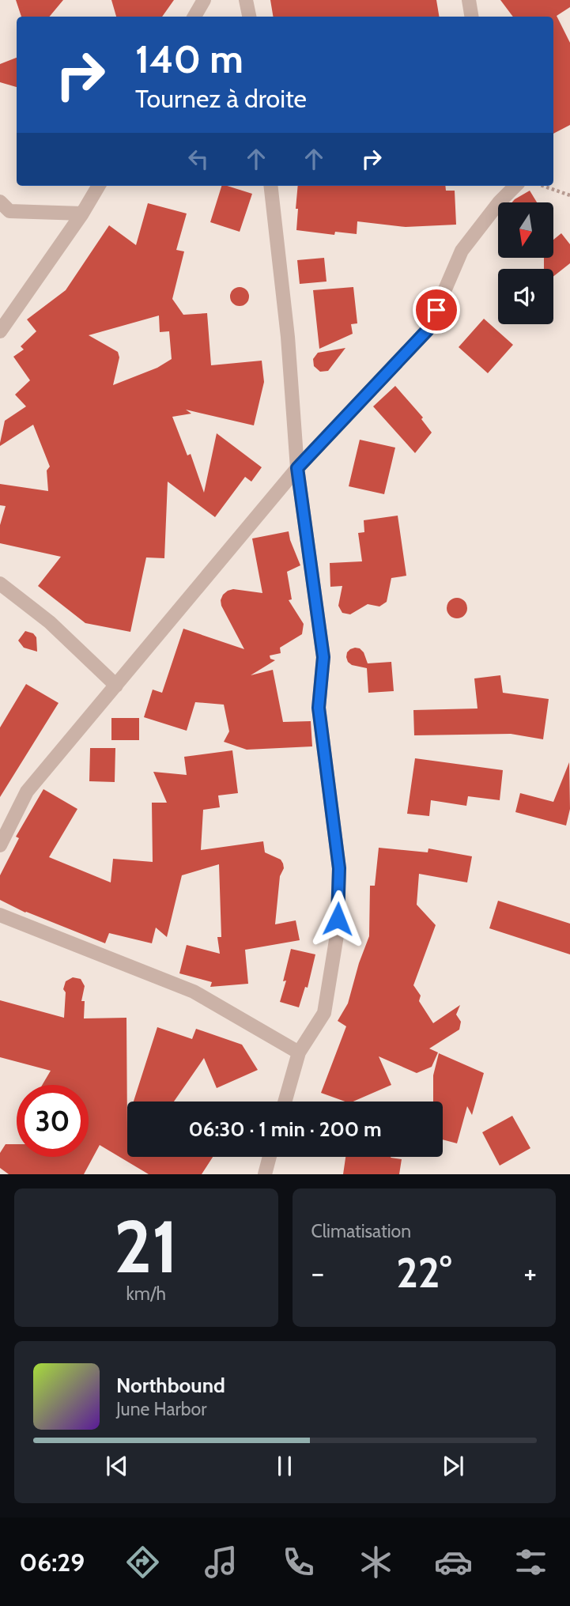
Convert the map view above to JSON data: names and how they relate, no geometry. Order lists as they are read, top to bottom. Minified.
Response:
{"north":"bottom","page":{"turn":["140 m","Tournez à droite"],"limit":"30","trip":"06:30 · 1 min · 200 m","tile":[["21","km/h"],"Climatisation"],"heat":["−","22°","+"],"song":["Northbound","June Harbor"],"tabs":"06:29"}}
